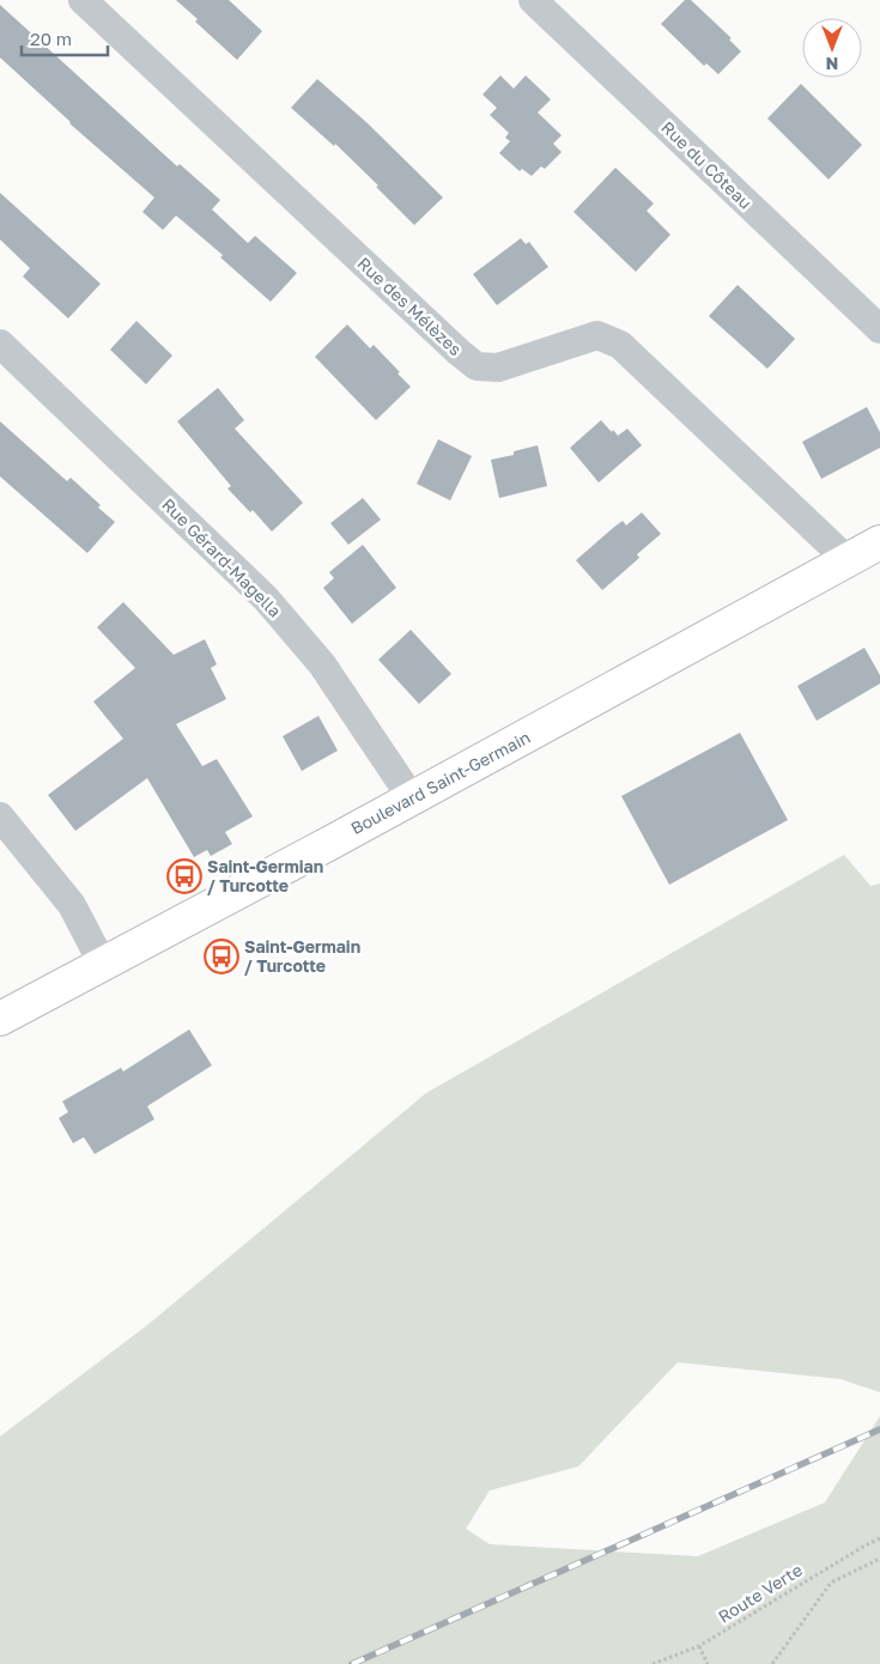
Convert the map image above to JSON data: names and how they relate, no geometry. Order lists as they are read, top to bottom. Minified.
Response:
{"streets":{"main road":["Boulevard Saint-Germain"],"street":["Rue du Côteau","Rue des Mélèzes","Rue Gérard-Magella"],"path":["Route Verte"]},"crossings":[["Rue des Mélèzes","Boulevard Saint-Germain"],["Rue Gérard-Magella","Boulevard Saint-Germain"]],"places":{"bus stop":["Saint-Germian / Turcotte","Saint-Germain / Turcotte"]},"scale_bar":"20 m","north":"bottom"}
